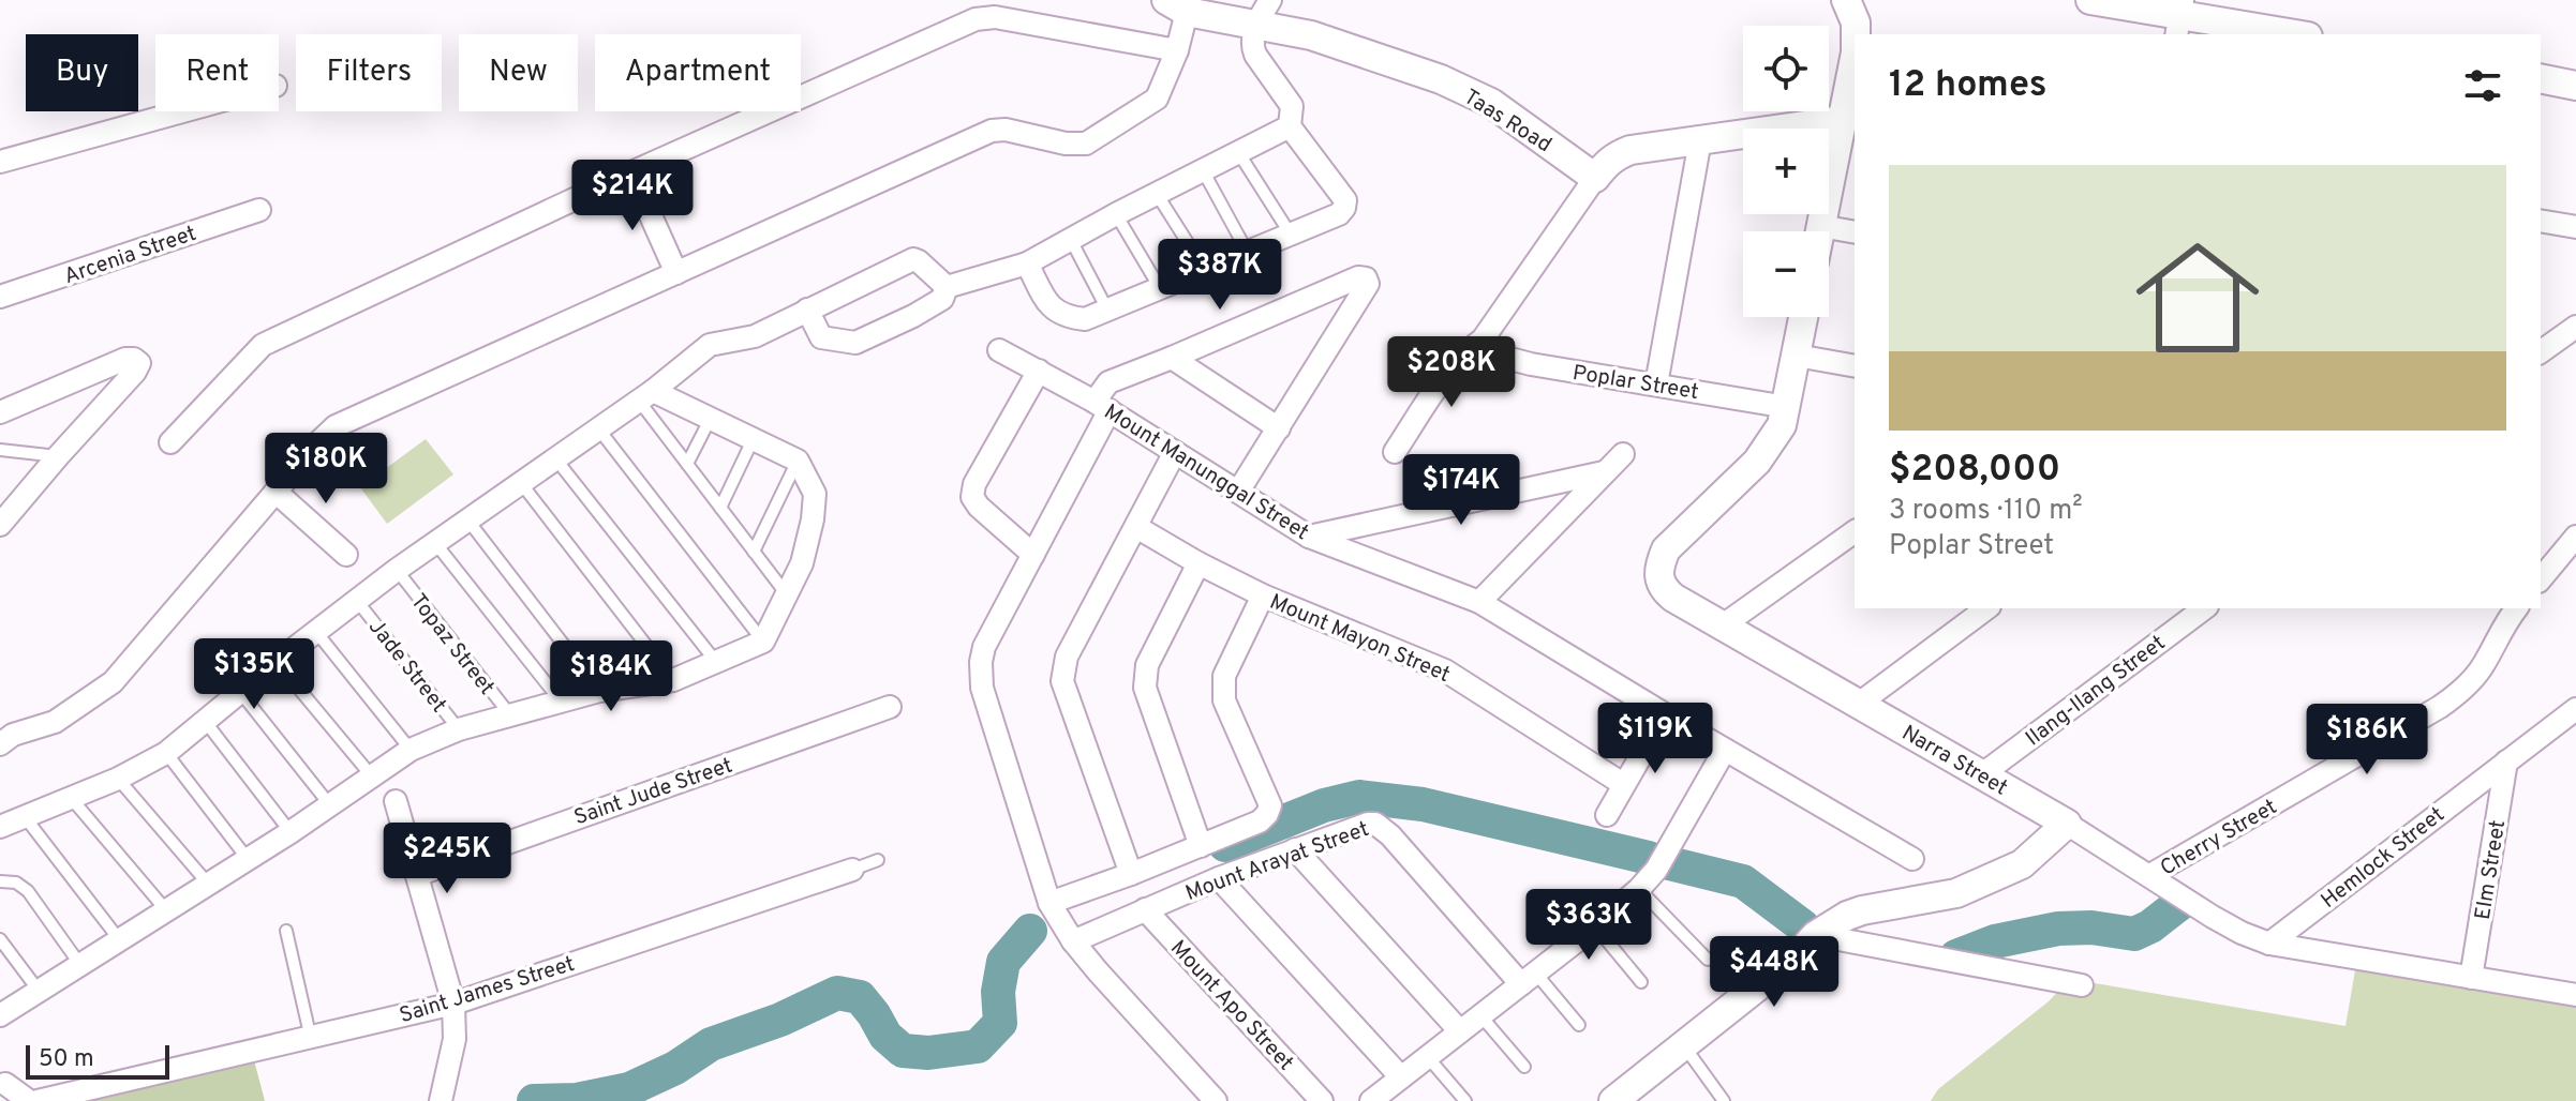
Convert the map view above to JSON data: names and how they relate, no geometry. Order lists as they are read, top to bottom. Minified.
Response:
{"streets":{"street":["Taas Road","Arcenia Street","Poplar Street","Mount Manunggal Street","Mount Mayon Street","Ilang-Ilang Street","Narra Street","Saint Jude Street","Cherry Street","Hemlock Street","Mount Arayat Street","Elm Street","Saint James Street","Mount Apo Street"],"lane":["Topaz Street","Jade Street"]},"crossings":[["Poplar Street","Narra Street"],["Ilang-Ilang Street","Narra Street"],["Narra Street","Cherry Street"],["Narra Street","Hemlock Street"],["Narra Street","Elm Street"],["Hemlock Street","Elm Street"],["Mount Arayat Street","Mount Apo Street"]],"scale_bar":"50 m","page":{"map_buttons":["+","−"],"chip":["Buy","Rent","Filters","New","Apartment"],"heading":"12 homes","list":[{"name":"$208,000","note":"3 rooms · 110 m² · Poplar Street"}],"price":["$214K","$387K","$208K","$180K","$174K","$135K","$184K","$119K","$186K","$245K","$363K","$448K"],"scale":"50 m"}}
